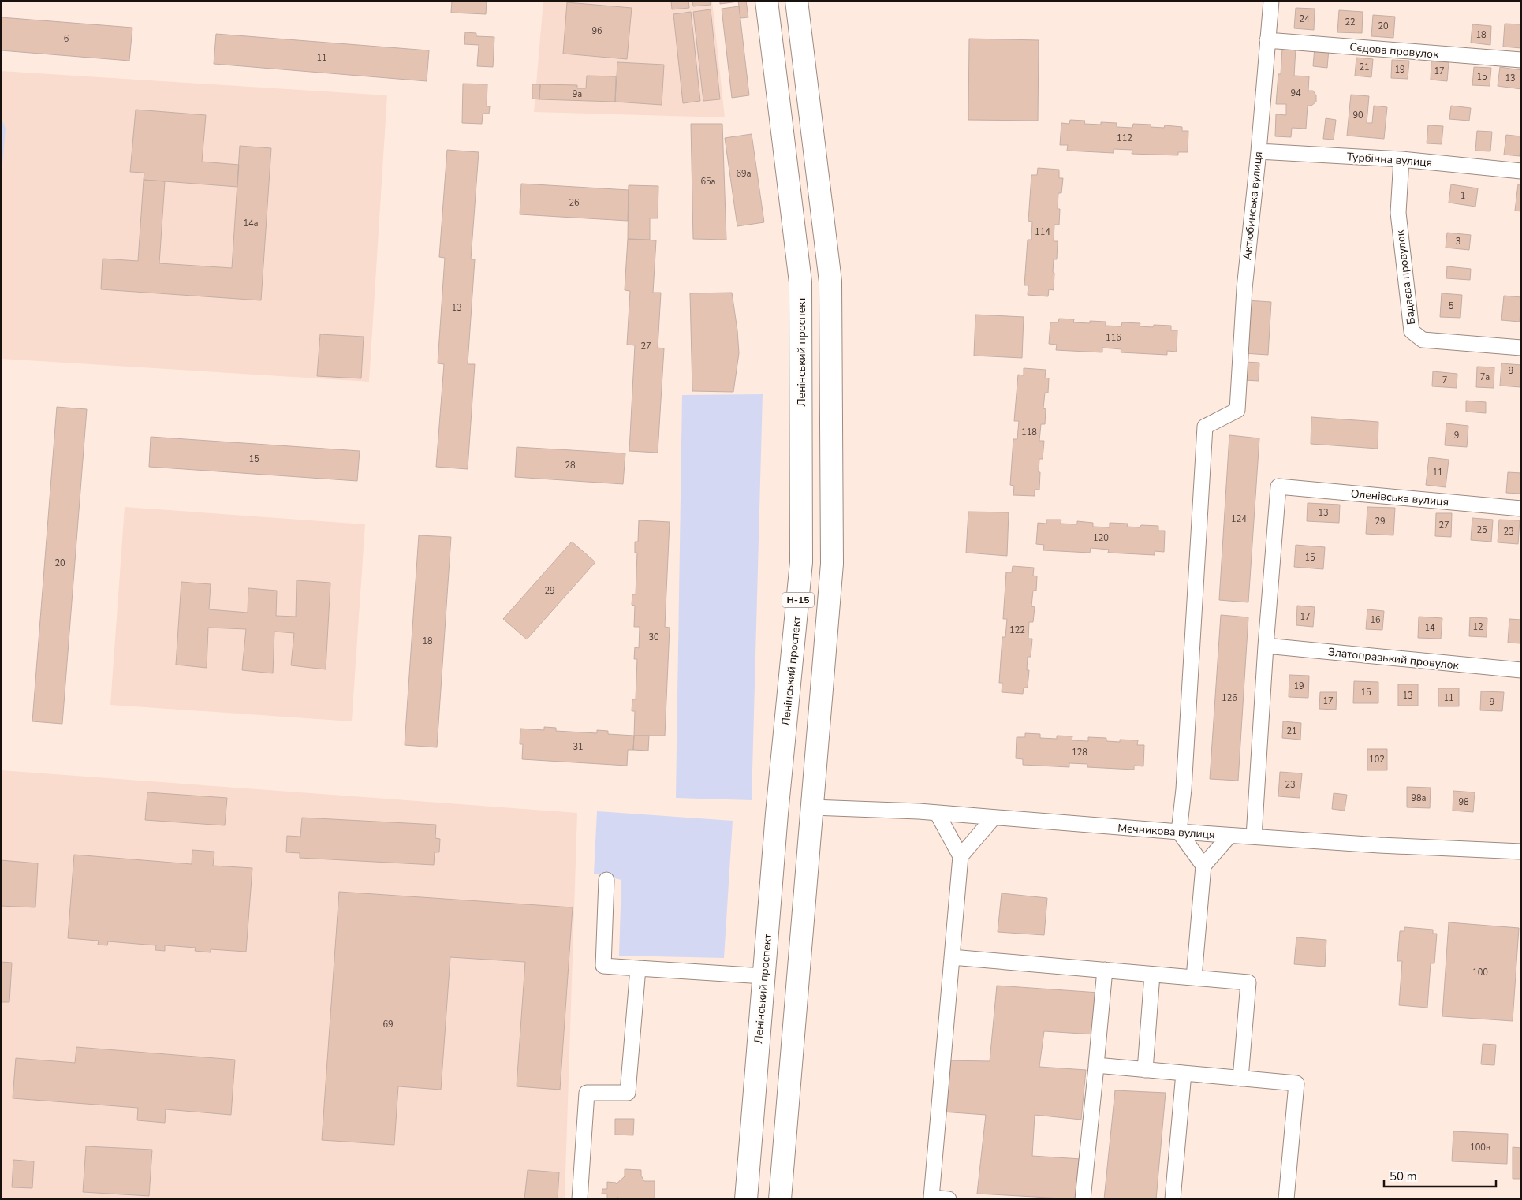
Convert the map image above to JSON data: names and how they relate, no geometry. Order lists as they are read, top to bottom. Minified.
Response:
{"streets":{"main road":["Ленінський проспект","Н-15"],"street":["Сєдова провулок","Турбінна вулиця","Актюбинська вулиця","Бадаєва провулок","Оленівська вулиця","Златопразький провулок","Мєчникова вулиця"]},"crossings":[["Сєдова провулок","Актюбинська вулиця"],["Турбінна вулиця","Актюбинська вулиця"],["Турбінна вулиця","Бадаєва провулок"],["Актюбинська вулиця","Мєчникова вулиця"],["Оленівська вулиця","Златопразький провулок"],["Н-15","Мєчникова вулиця"]],"house_numbers":["24","22","20","9б","18","6","11","21","19","17","15","13","94","9а","90","112","69а","65а","1","26","14а","114","3","5","13","116","27","9","7а","7","118","9","15","28","11","13","124","29","27","25","23","120","15","20","29","17","16","12","14","122","30","18","19","15","13","126","11","17","9","21","31","128","102","23","98а","98","100","69","100в"],"scale_bar":"50 m"}
